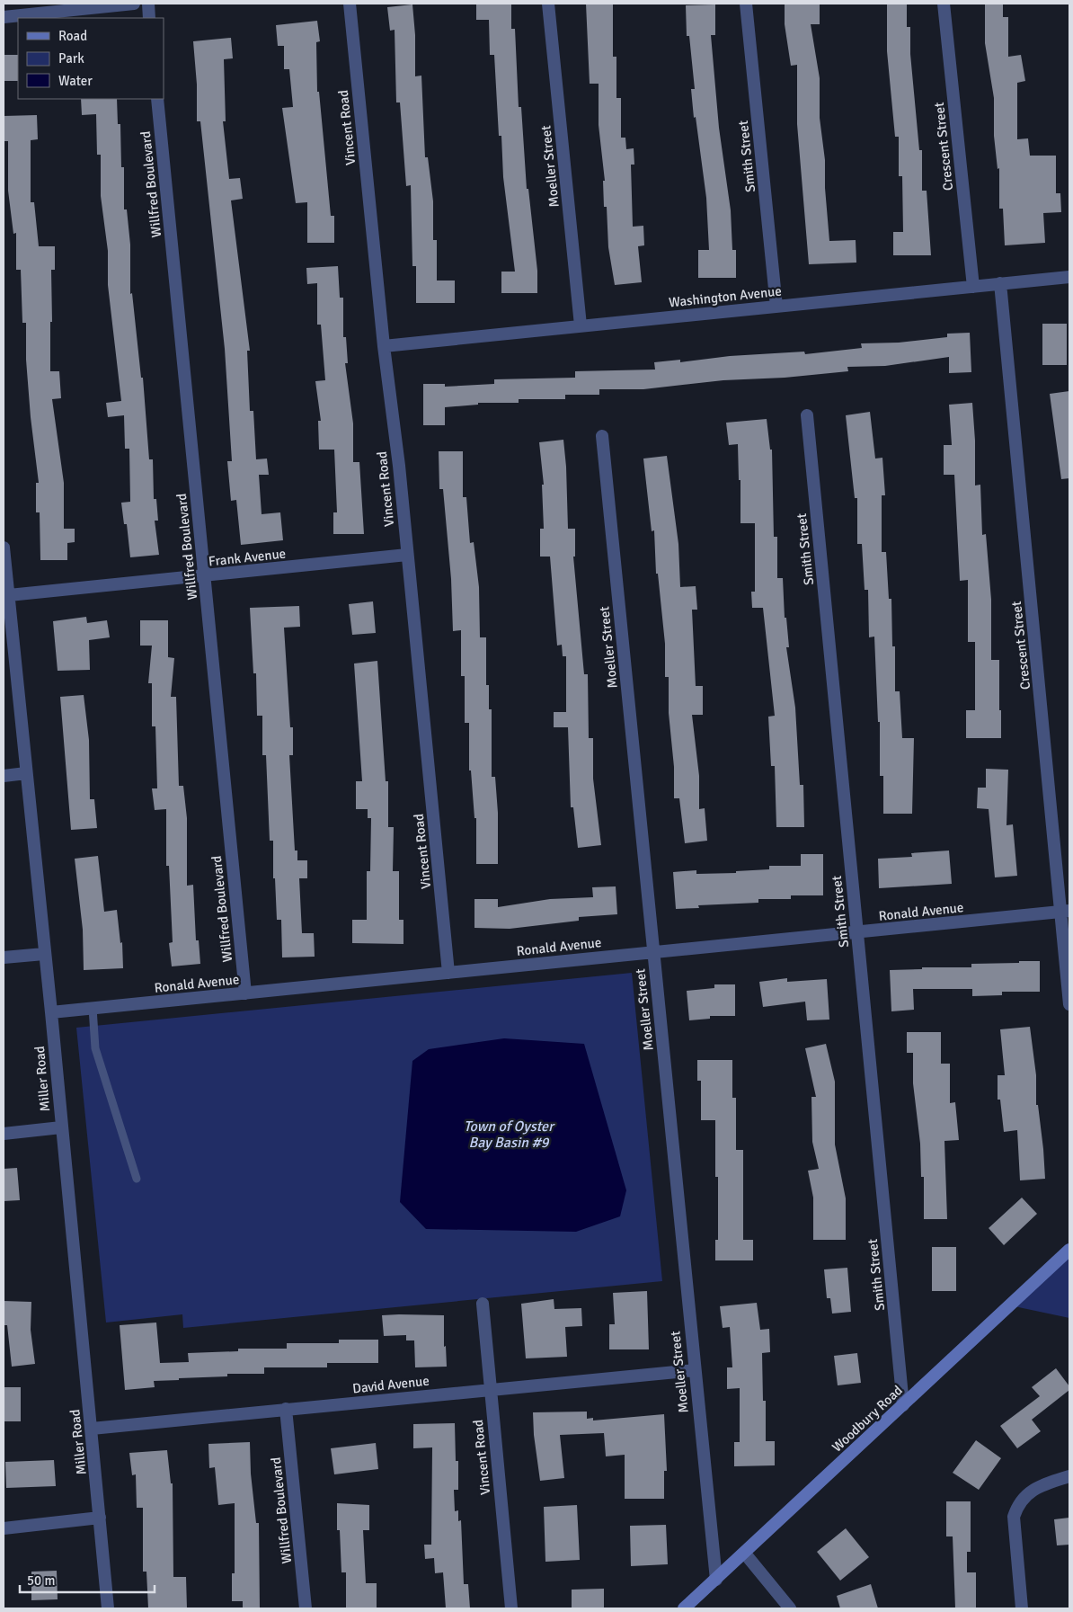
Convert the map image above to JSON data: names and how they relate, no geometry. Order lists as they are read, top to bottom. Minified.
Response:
{"streets":{"main road":["Woodbury Road"],"street":["Vincent Road","Crescent Street","Smith Street","Moeller Street","Willfred Boulevard","Washington Avenue","Frank Avenue","Ronald Avenue","Miller Road","David Avenue"]},"crossings":[["Vincent Road","Washington Avenue"],["Vincent Road","Frank Avenue"],["Vincent Road","Ronald Avenue"],["Vincent Road","David Avenue"],["Crescent Street","Washington Avenue"],["Crescent Street","Ronald Avenue"],["Smith Street","Washington Avenue"],["Smith Street","Ronald Avenue"],["Smith Street","Woodbury Road"],["Moeller Street","Washington Avenue"],["Moeller Street","Ronald Avenue"],["Moeller Street","David Avenue"],["Moeller Street","Woodbury Road"],["Willfred Boulevard","Frank Avenue"],["Willfred Boulevard","Ronald Avenue"],["Willfred Boulevard","David Avenue"],["Frank Avenue","Miller Road"],["Ronald Avenue","Miller Road"],["Miller Road","David Avenue"]],"water":["Town of Oyster Bay Basin #9"],"legend":["Road","Park","Water"],"scale_bar":"50 m"}
